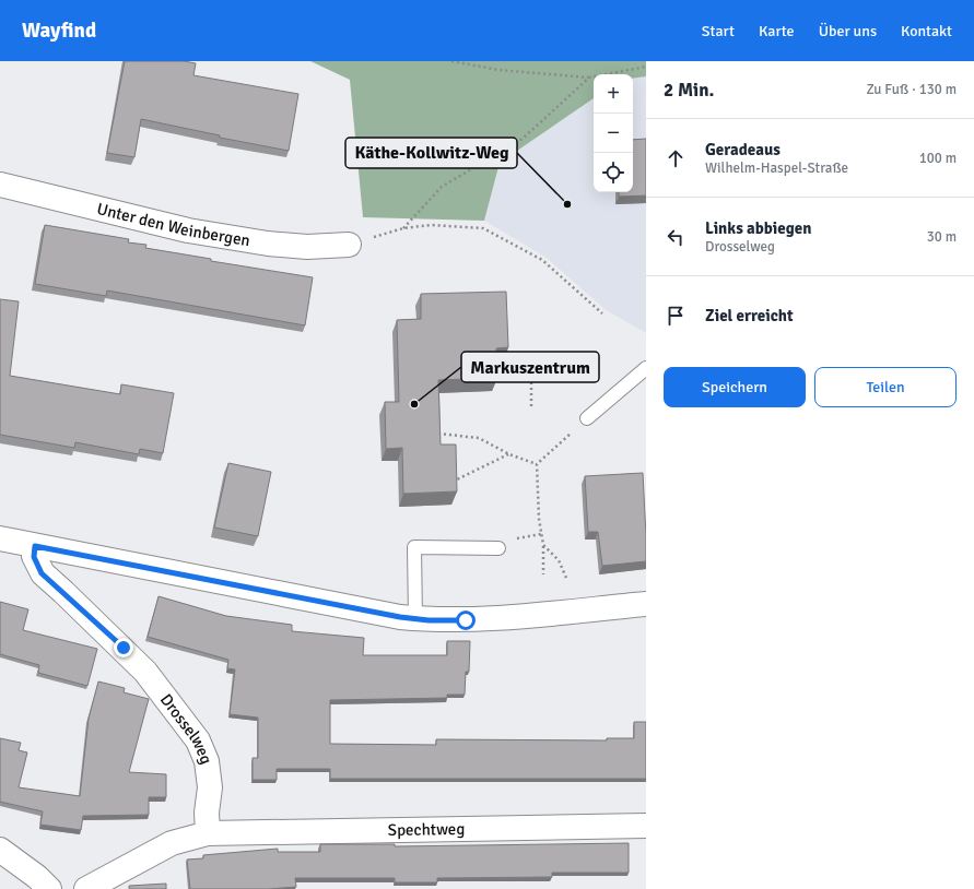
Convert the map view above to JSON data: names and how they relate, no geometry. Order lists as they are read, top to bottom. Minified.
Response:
{"streets":{"street":["Unter den Weinbergen","Drosselweg","Spechtweg"]},"crossings":[["Drosselweg","Spechtweg"]],"places":["Käthe-Kollwitz-Weg","Markuszentrum"],"page":{"header":"Wayfind","nav":["Start","Karte","Über uns","Kontakt"],"heading":["2 Min.","Zu Fuß · 130 m"],"map_buttons":["+","−"],"list":[["Geradeaus","Wilhelm-Haspel-Straße","100 m"],["Links abbiegen","Drosselweg","30 m"],"Ziel erreicht"],"buttons":["Speichern","Teilen"]}}
